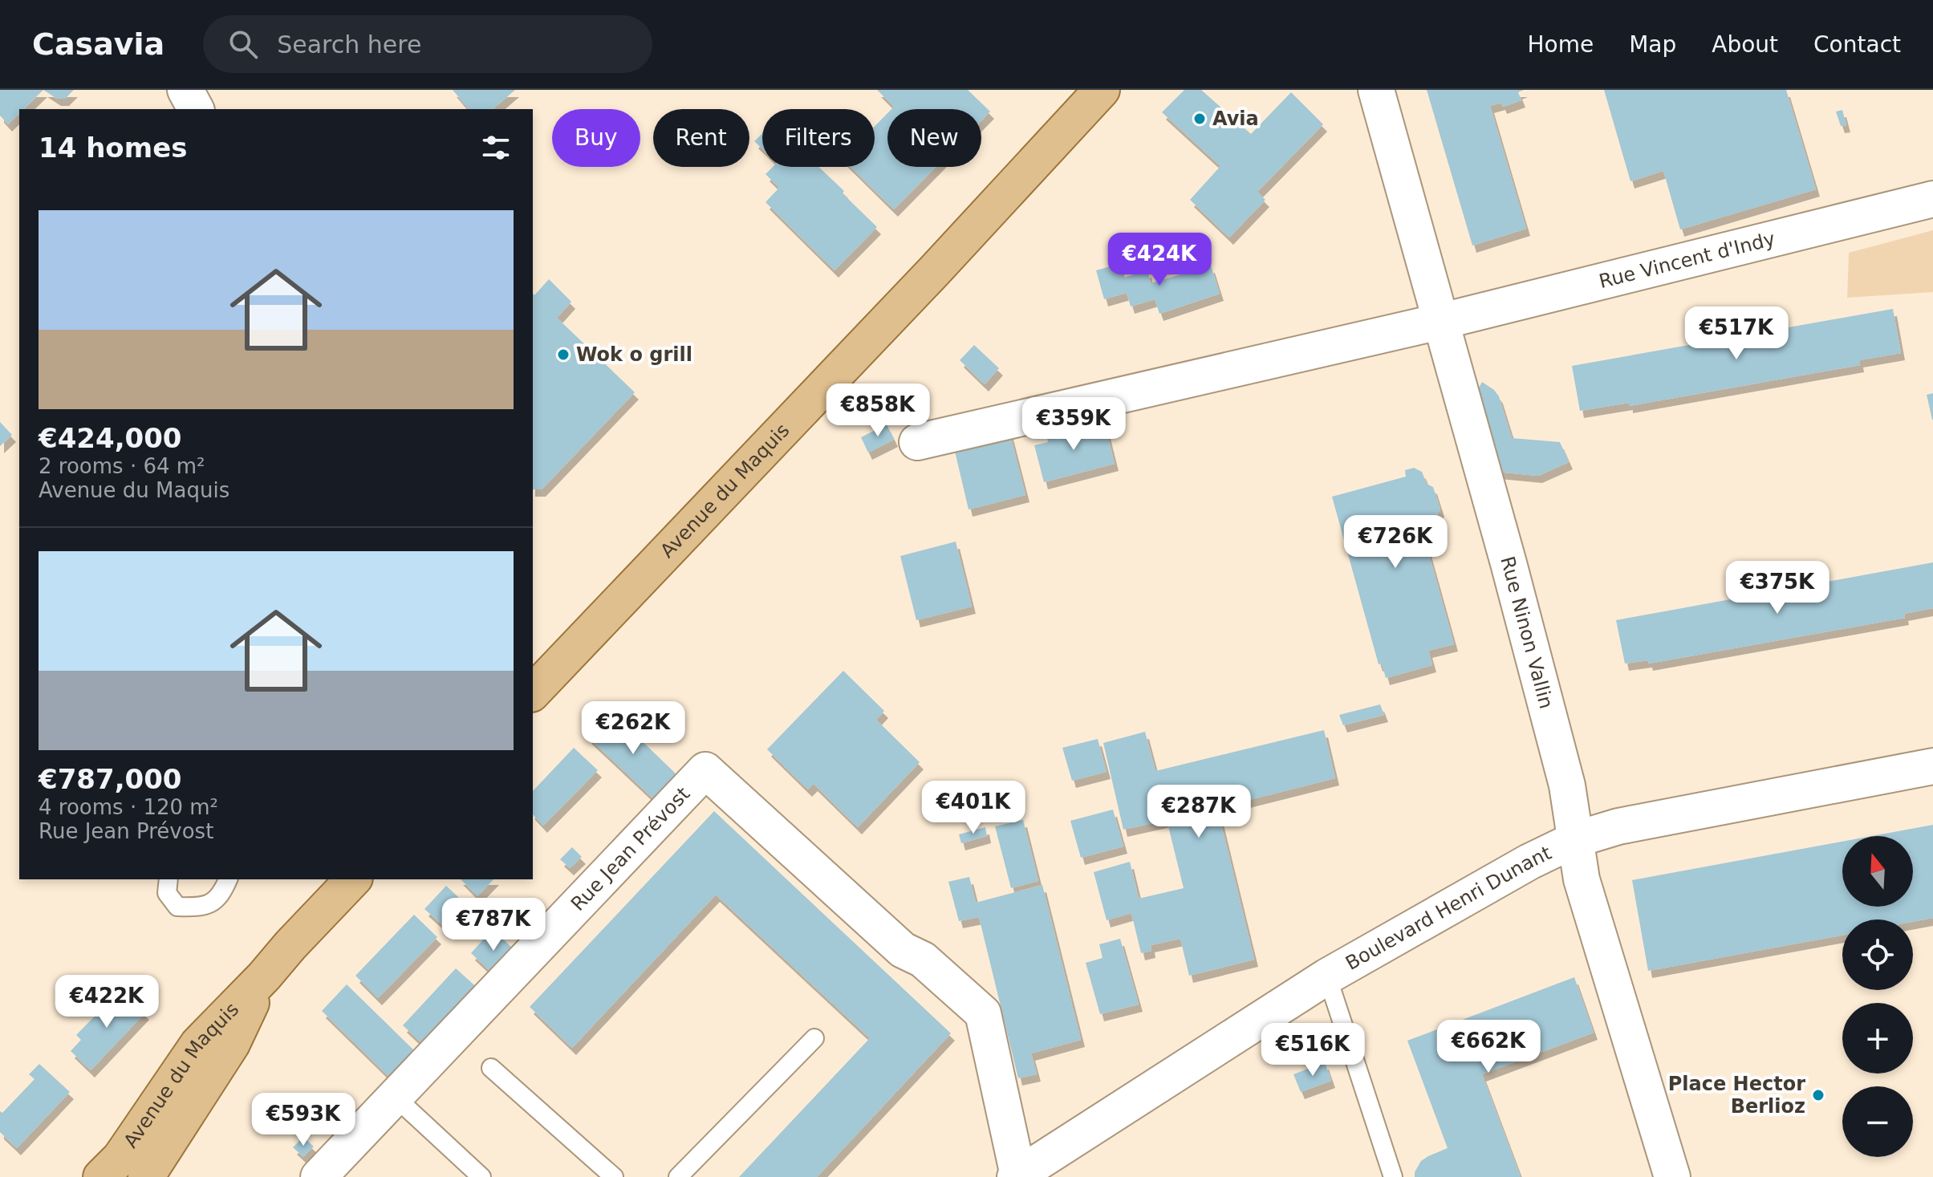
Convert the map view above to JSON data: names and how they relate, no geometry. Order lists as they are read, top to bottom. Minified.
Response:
{"streets":{"main road":["Avenue du Maquis"],"street":["Rue Vincent d'Indy","Rue Ninon Vallin","Rue Jean Prévost","Boulevard Henri Dunant"]},"crossings":[["Rue Vincent d'Indy","Rue Ninon Vallin"],["Rue Ninon Vallin","Boulevard Henri Dunant"],["Rue Jean Prévost","Boulevard Henri Dunant"]],"places":["Avia","Wok o grill","Place Hector Berlioz"],"north":"top","page":{"header":"Casavia","search":"Search here","nav":["Home","Map","About","Contact"],"chip":["Buy","Rent","Filters","New"],"heading":"14 homes","list":[{"name":"€424,000","note":"2 rooms · 64 m² · Avenue du Maquis"},{"name":"€787,000","note":"4 rooms · 120 m² · Rue Jean Prévost"}],"price":["€424K","€517K","€858K","€359K","€726K","€375K","€262K","€401K","€287K","€787K","€422K","€662K","€516K","€593K"],"map_buttons":["+","−"]}}
